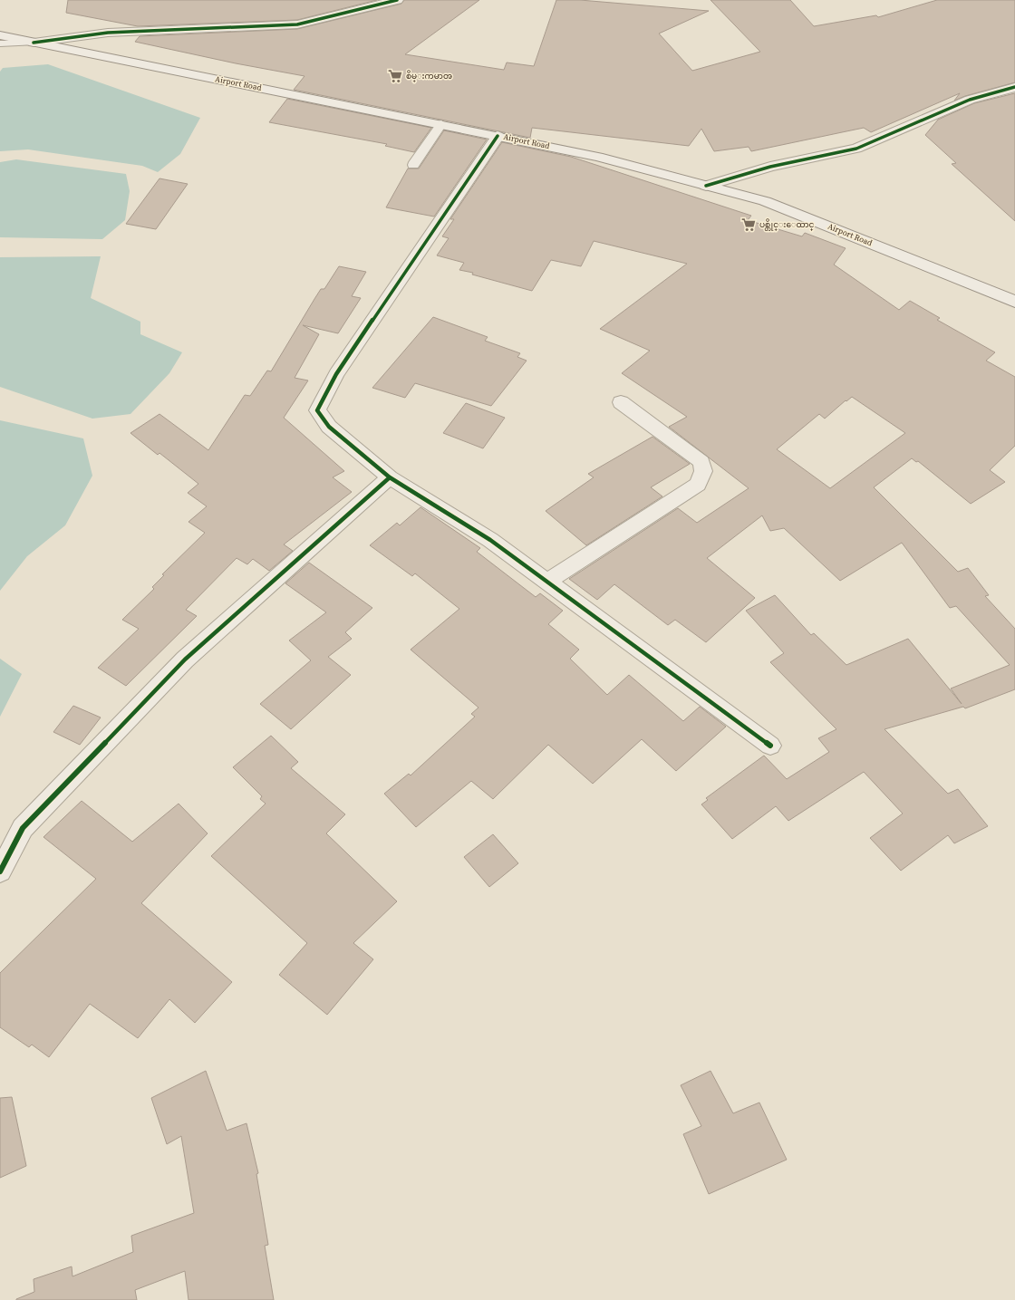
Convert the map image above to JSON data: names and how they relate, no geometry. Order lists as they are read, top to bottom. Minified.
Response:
{"streets":{"street":["Airport Road"]},"places":{"supermarket":["စိမ္းကမာၻ","ပစ္တိုင္းေထာင္"]}}
